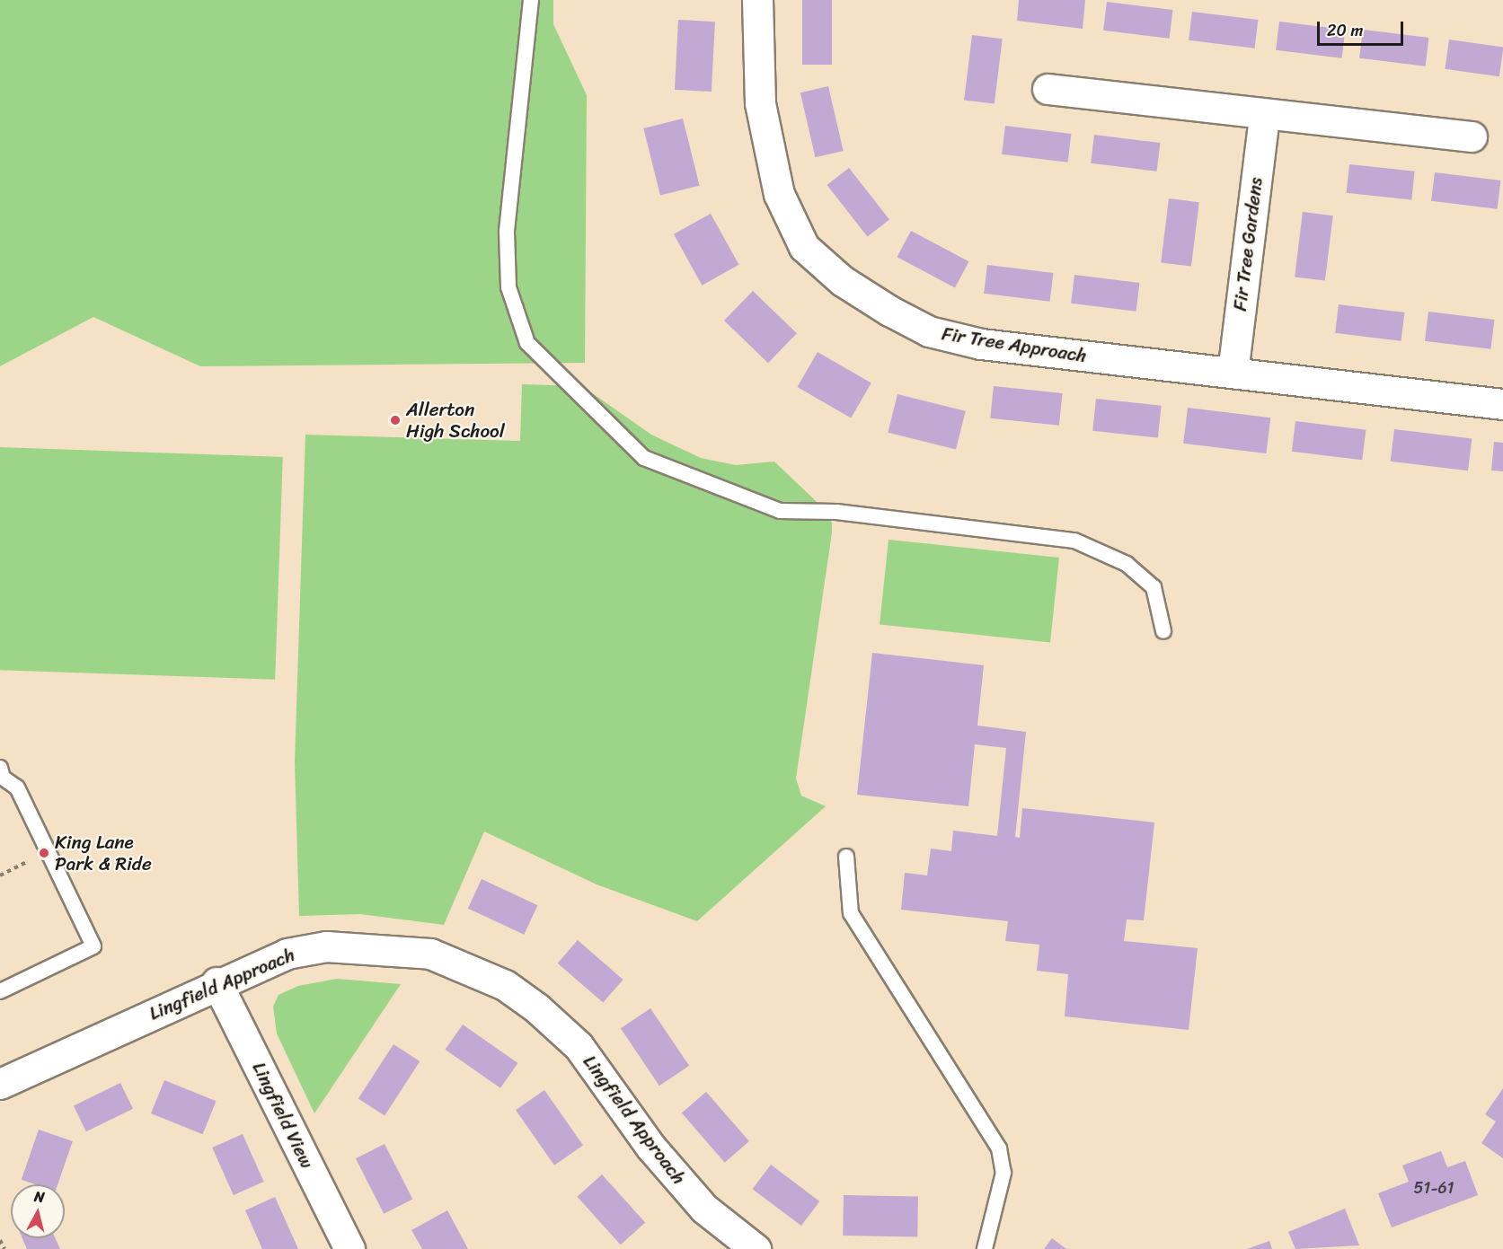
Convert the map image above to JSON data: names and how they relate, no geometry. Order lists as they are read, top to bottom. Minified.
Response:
{"streets":{"street":["Fir Tree Gardens","Fir Tree Approach","Lingfield Approach","Lingfield View"]},"crossings":[["Fir Tree Gardens","Fir Tree Approach"],["Lingfield Approach","Lingfield View"]],"places":["Allerton High School","King Lane Park & Ride"],"house_numbers":["51-61"],"scale_bar":"20 m","north":"top"}
